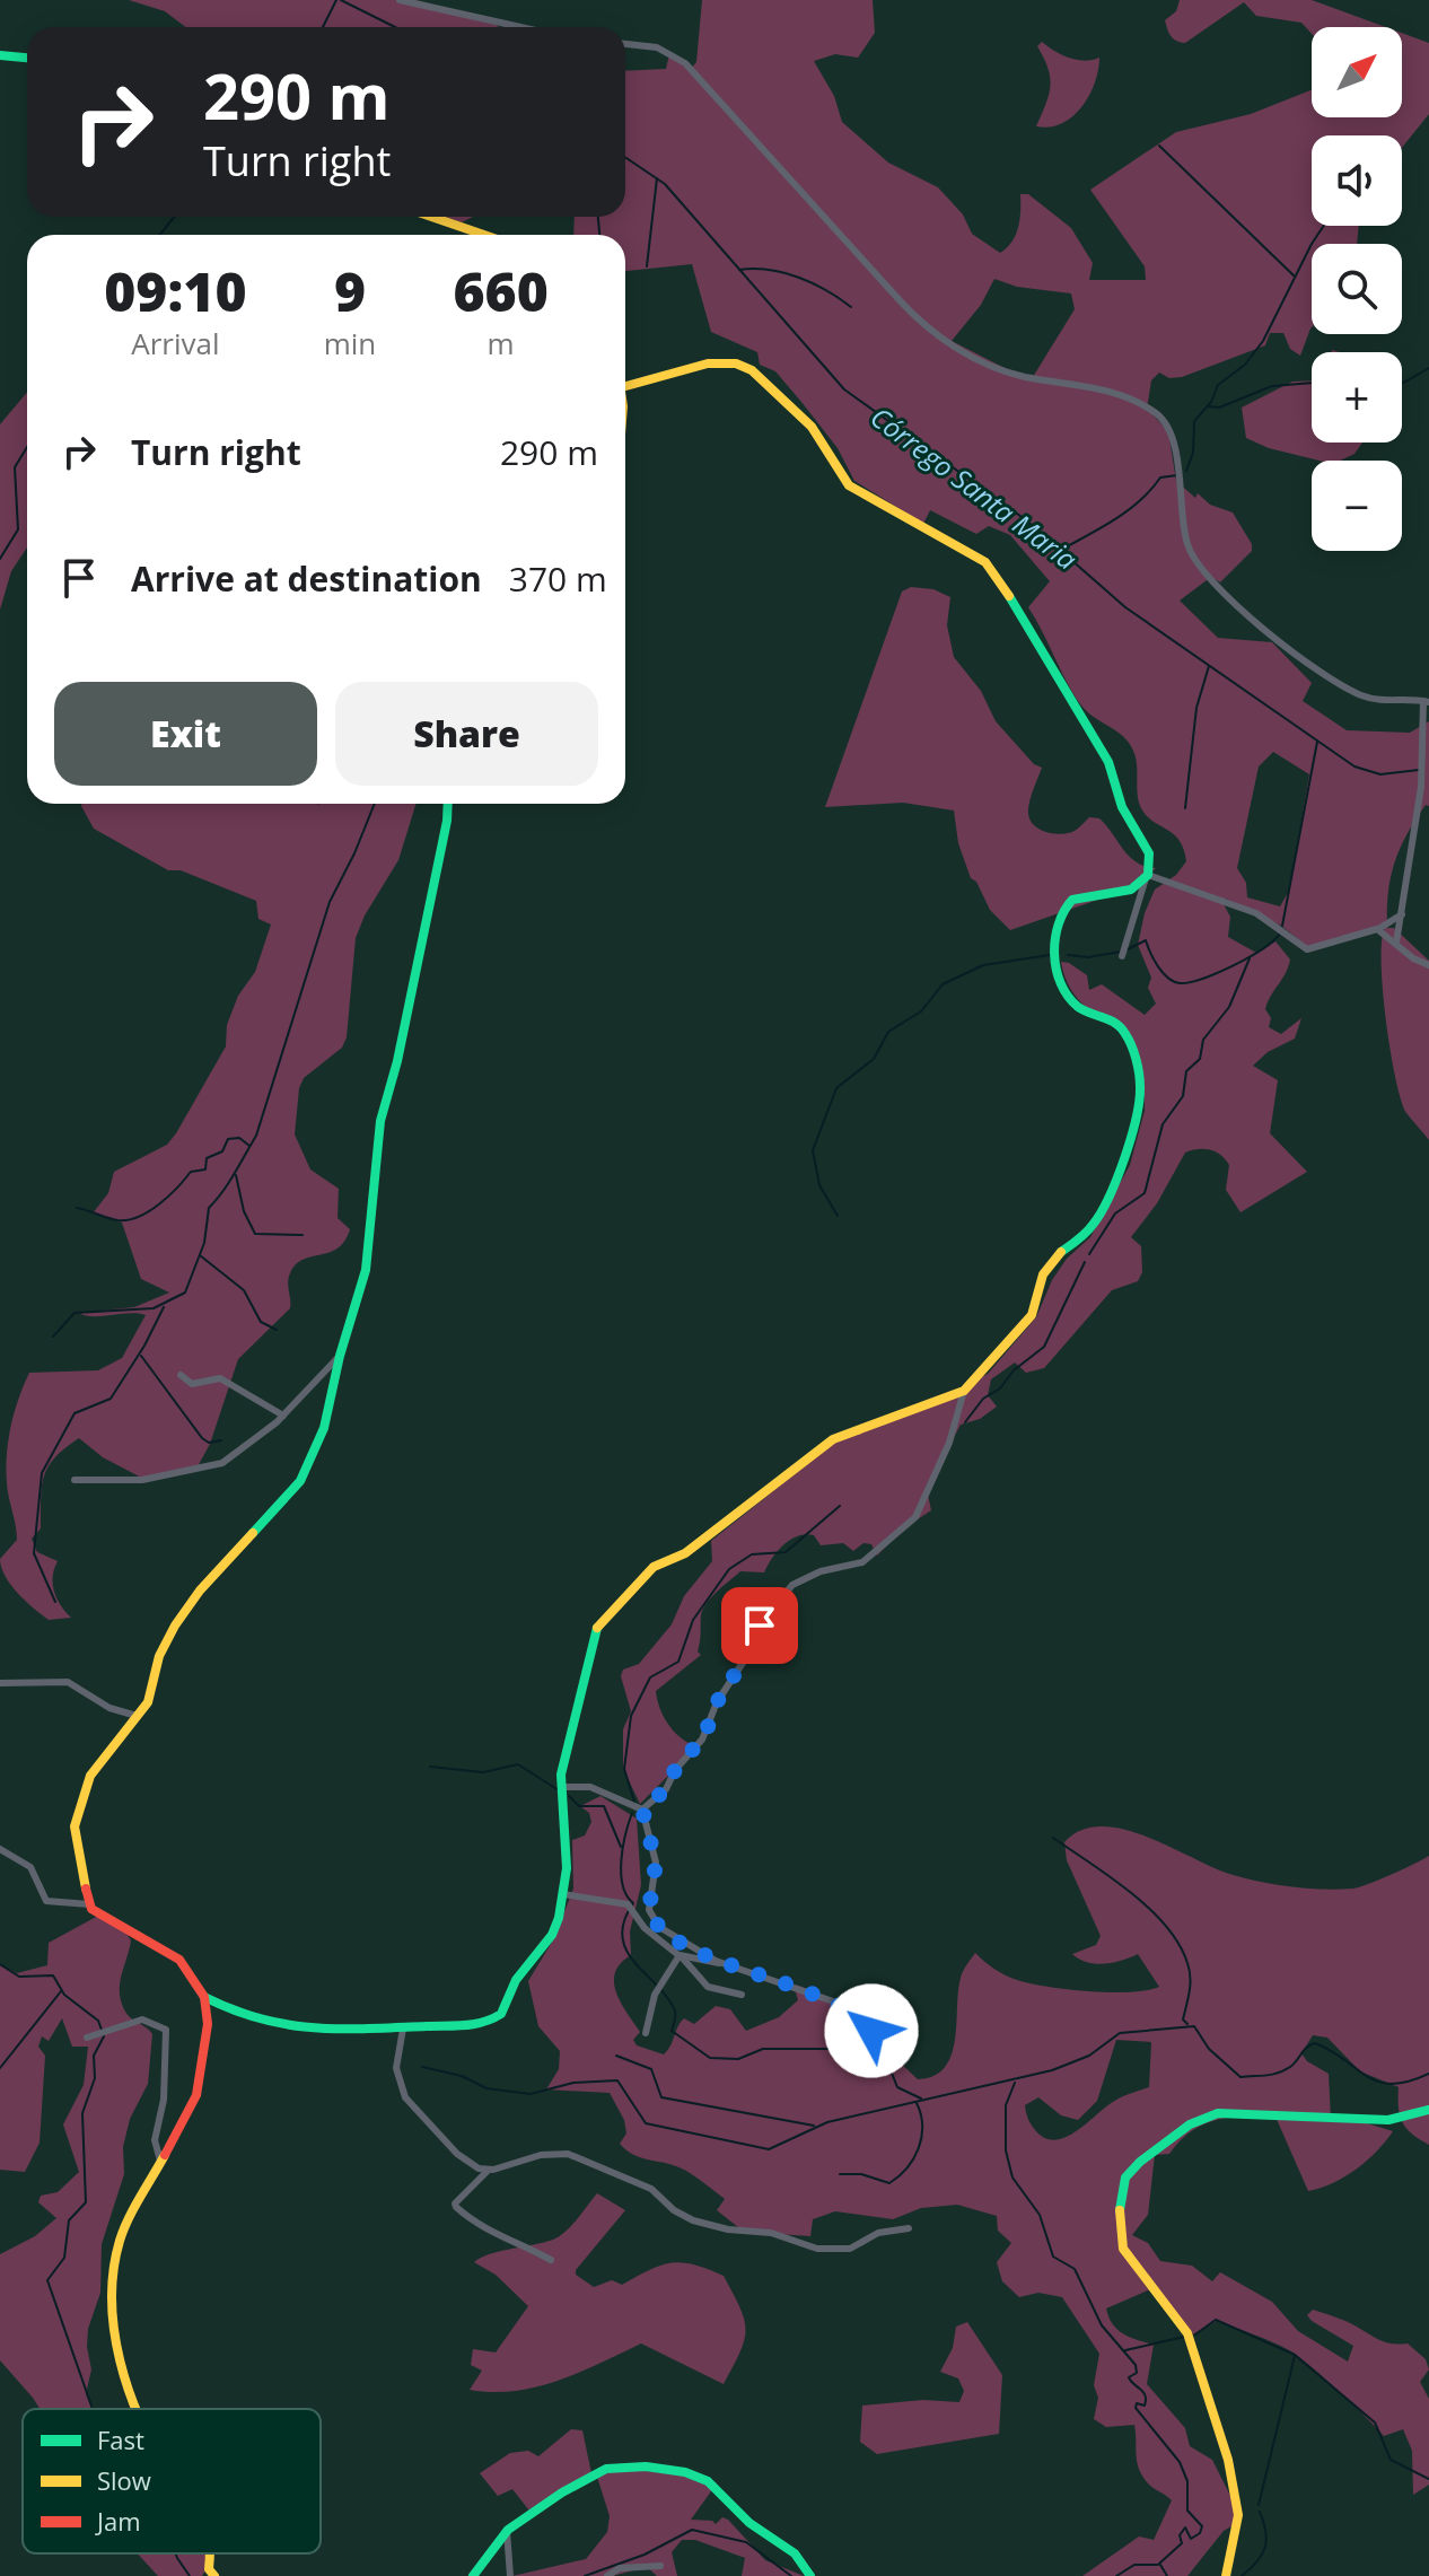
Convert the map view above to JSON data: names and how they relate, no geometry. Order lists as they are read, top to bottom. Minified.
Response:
{"water":["Córrego Santa Maria"],"legend":["Fast","Slow","Jam"],"north":"top right","page":{"map_buttons":["+","−"],"turn":["290 m","Turn right"],"eta":["09:10","Arrival","9","min","660","m"],"list":[{"name":"Turn right","value":"290 m"},{"name":"Arrive at destination","value":"370 m"}],"buttons":["Exit","Share"]}}
